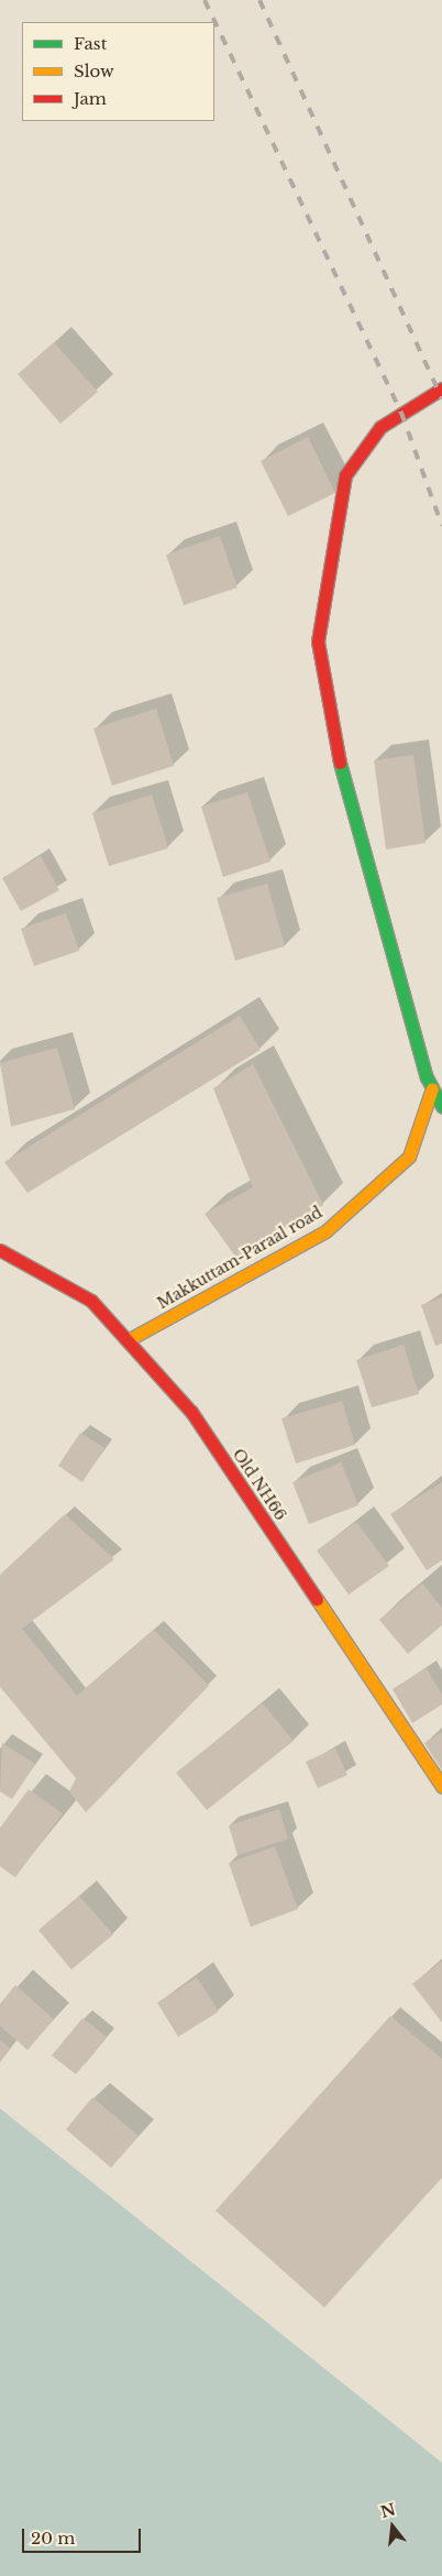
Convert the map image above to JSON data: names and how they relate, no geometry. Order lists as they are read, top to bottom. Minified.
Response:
{"streets":{"main road":["Makkuttam-Paraal road","Old NH66"]},"crossings":[["Makkuttam-Paraal road","Old NH66"]],"legend":["Fast","Slow","Jam"],"scale_bar":"20 m","north":"top"}
